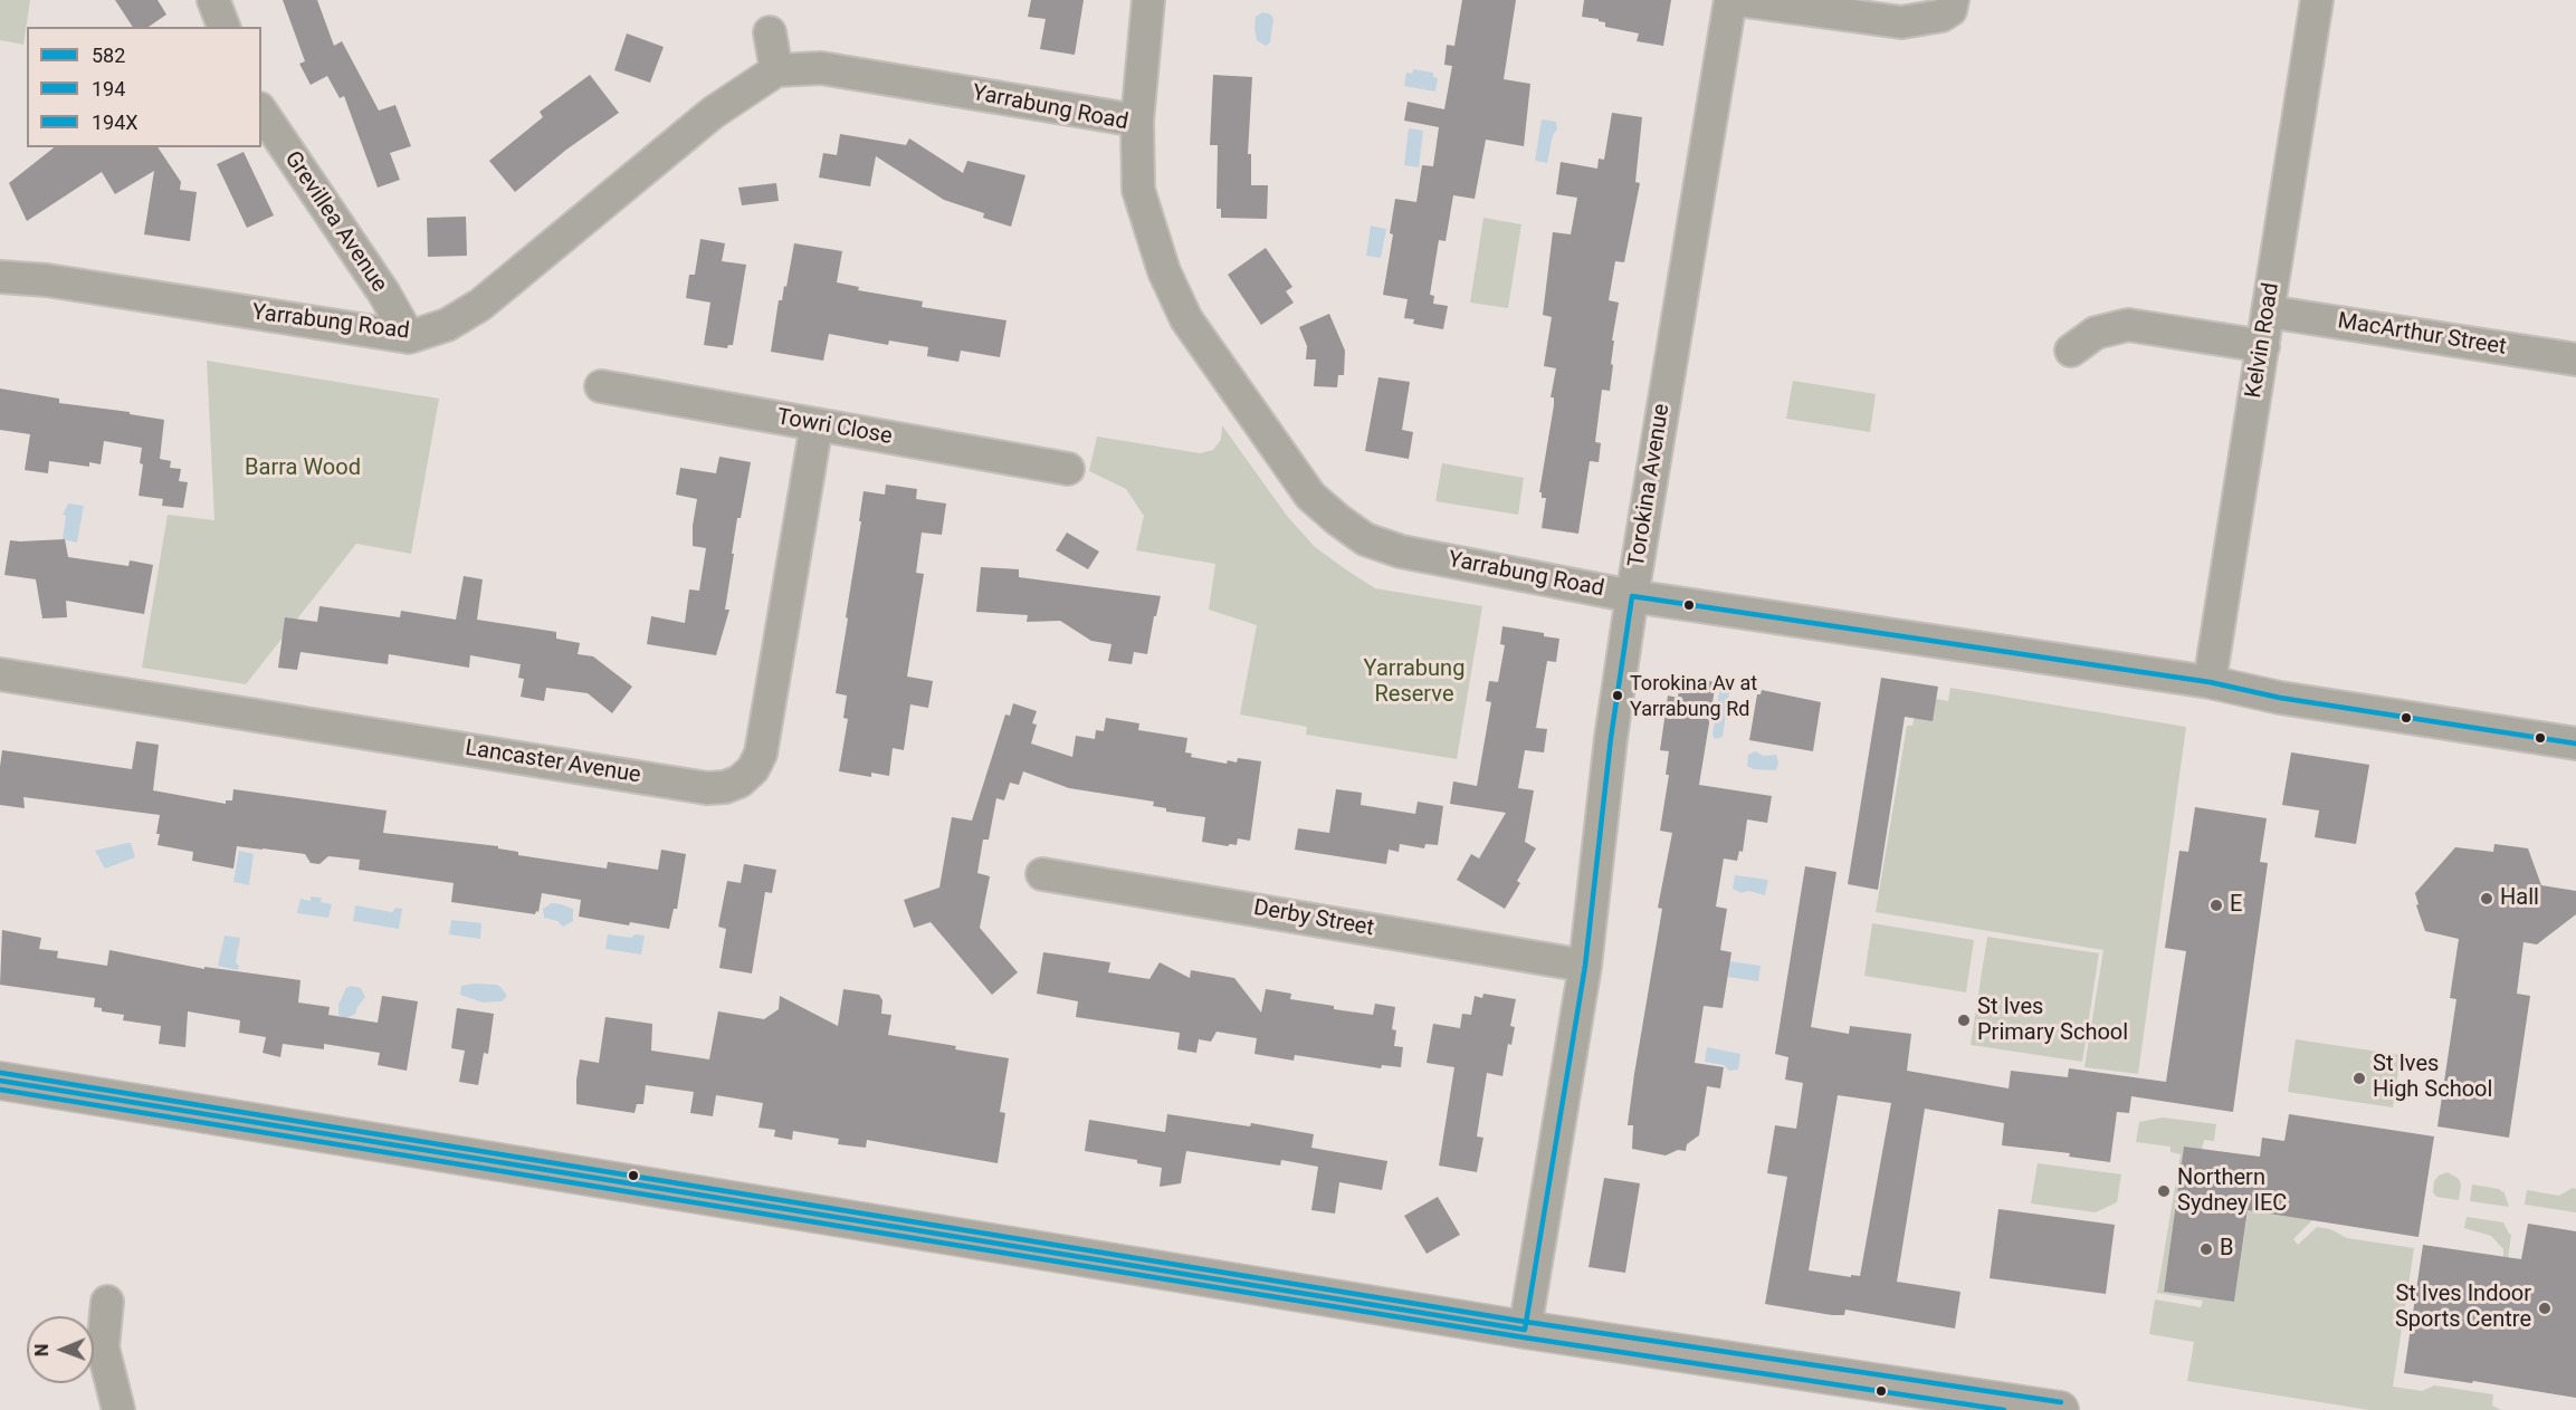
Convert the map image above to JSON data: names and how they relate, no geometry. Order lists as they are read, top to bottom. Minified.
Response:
{"streets":{"street":["Yarrabung Road","Grevillea Avenue","MacArthur Street","Kelvin Road","Towri Close","Torokina Avenue","Lancaster Avenue","Derby Street"]},"crossings":[["Yarrabung Road","Grevillea Avenue"],["Yarrabung Road","Kelvin Road"],["Yarrabung Road","Torokina Avenue"],["MacArthur Street","Kelvin Road"],["Towri Close","Lancaster Avenue"],["Torokina Avenue","Derby Street"]],"parks":["Barra Wood","Yarrabung Reserve"],"places":["Torokina Av at Yarrabung Rd","Hall","E","St Ives Primary School","St Ives High School","Northern Sydney IEC","B","St Ives Indoor Sports Centre"],"lines":["transit line 582","transit line 194X","transit line 194"],"legend":["582","194","194X"],"north":"left"}
